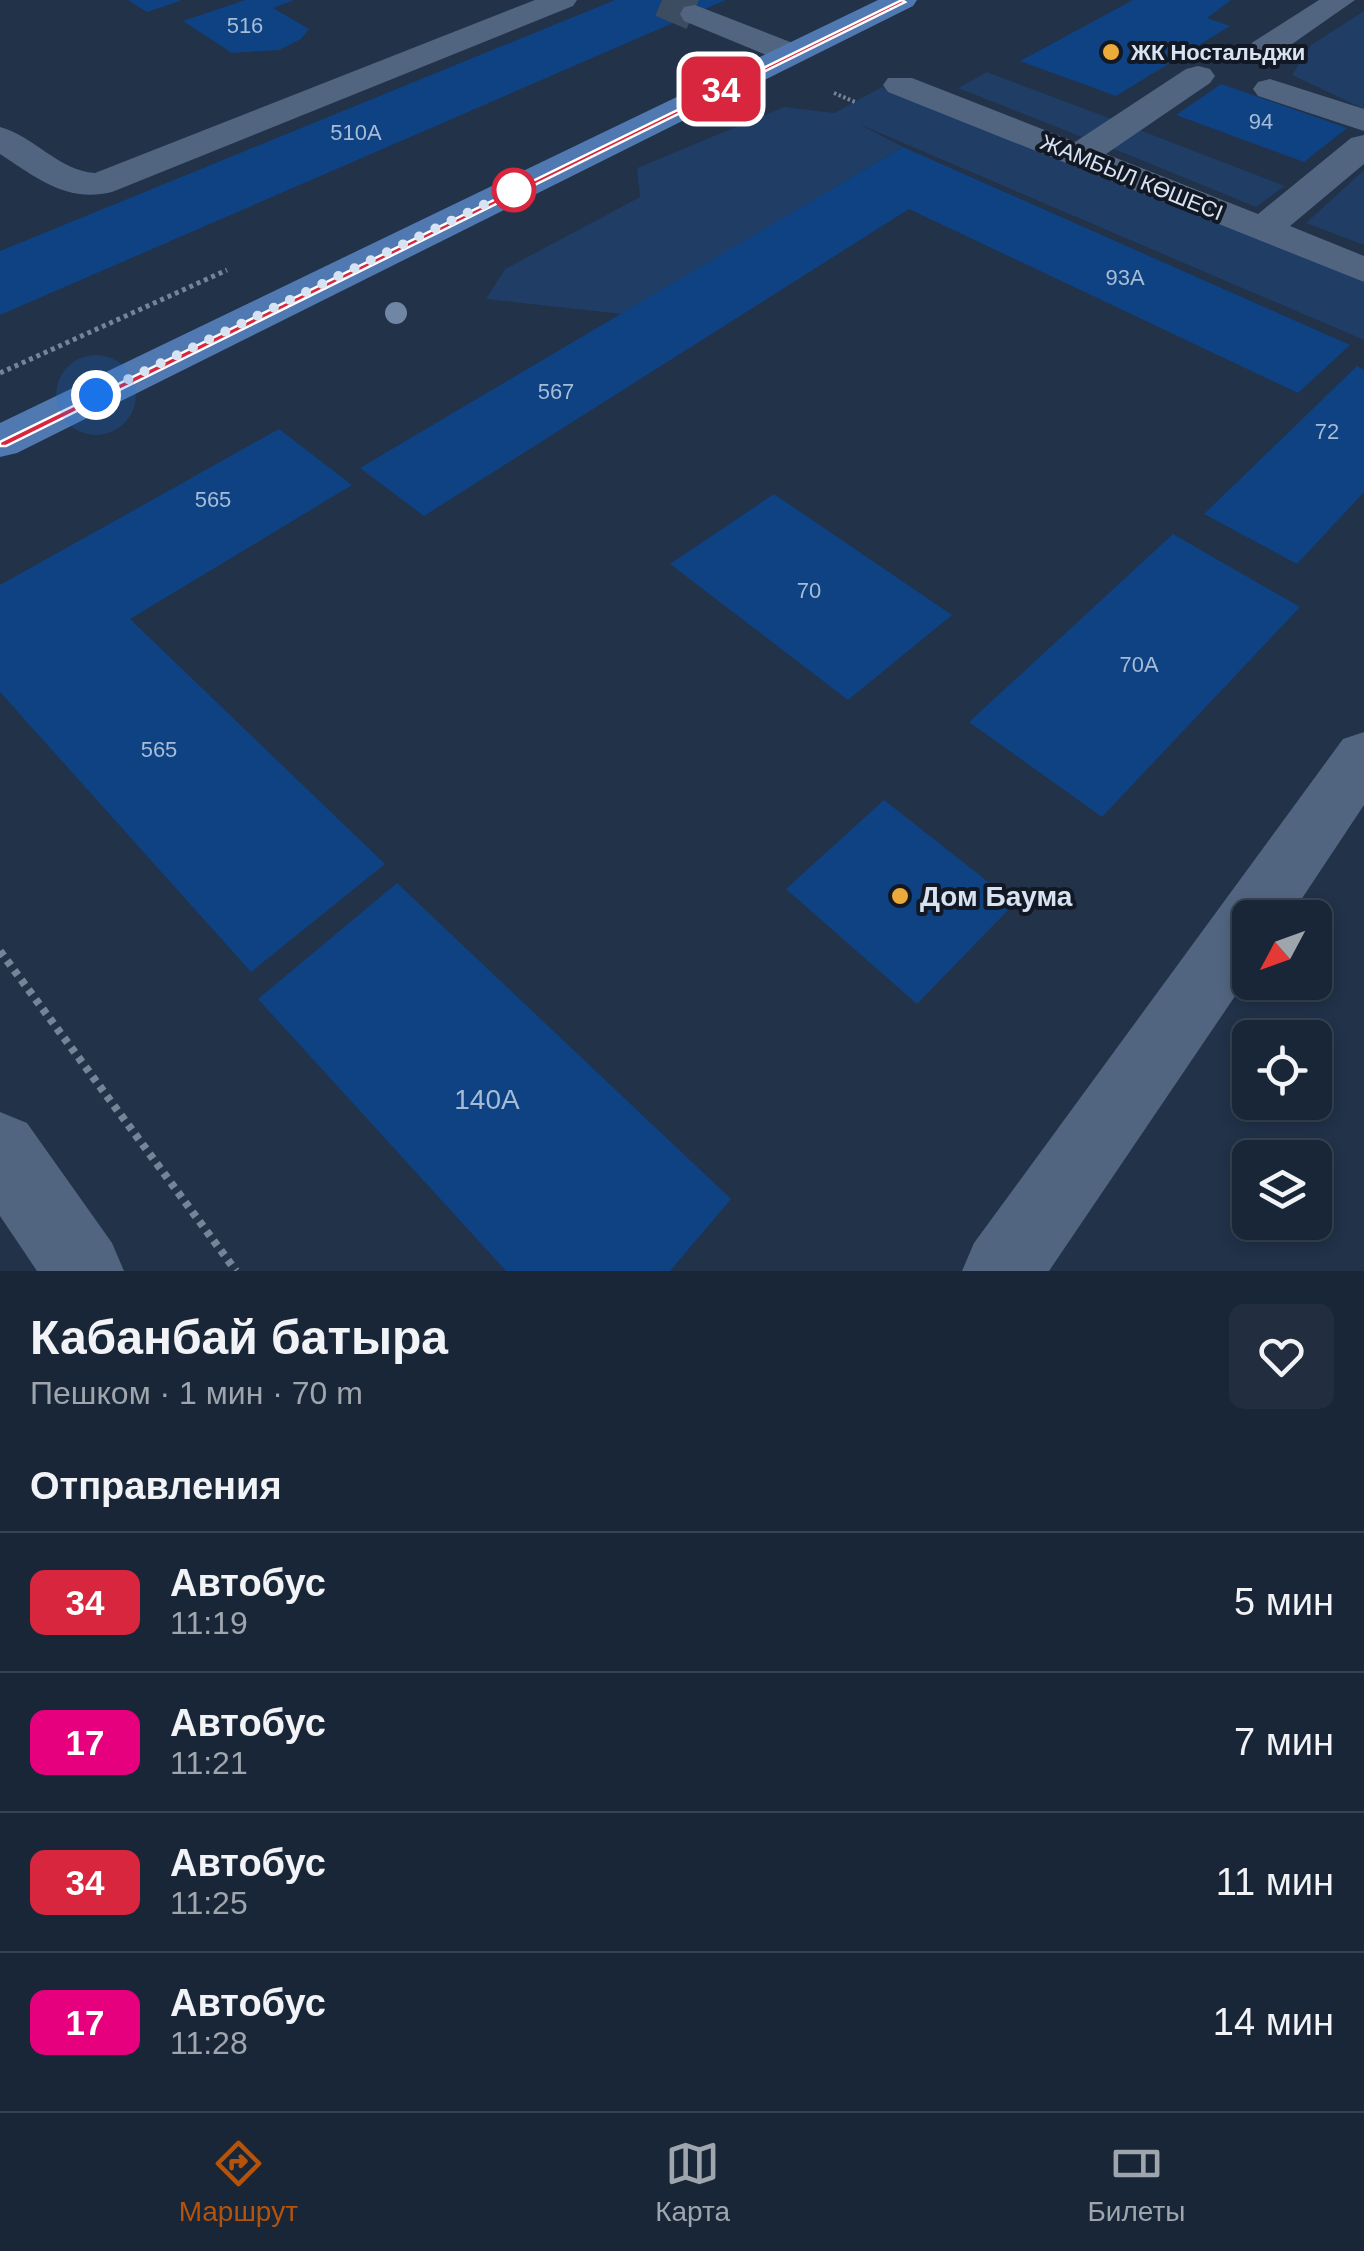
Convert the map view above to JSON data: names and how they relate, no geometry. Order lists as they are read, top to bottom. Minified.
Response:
{"streets":{"street":["ЖАМБЫЛ КӨШЕСІ"]},"places":["ЖК Ностальджи","Дом Баума"],"lines":["bus line 34"],"house_numbers":["516","94","510А","93А","567","72","565","70","70А","565","140А"],"north":"bottom left","page":{"on_map":"34","heading":[["Кабанбай батыра","Пешком · 1 мин · 70 m"],"Отправления"],"list":[{"mark":"34","name":"Автобус","note":"11:19","value":"5 мин"},{"mark":"17","name":"Автобус","note":"11:21","value":"7 мин"},{"mark":"34","name":"Автобус","note":"11:25","value":"11 мин"},{"mark":"17","name":"Автобус","note":"11:28","value":"14 мин"}],"tabs":["Маршрут","Карта","Билеты"]}}
